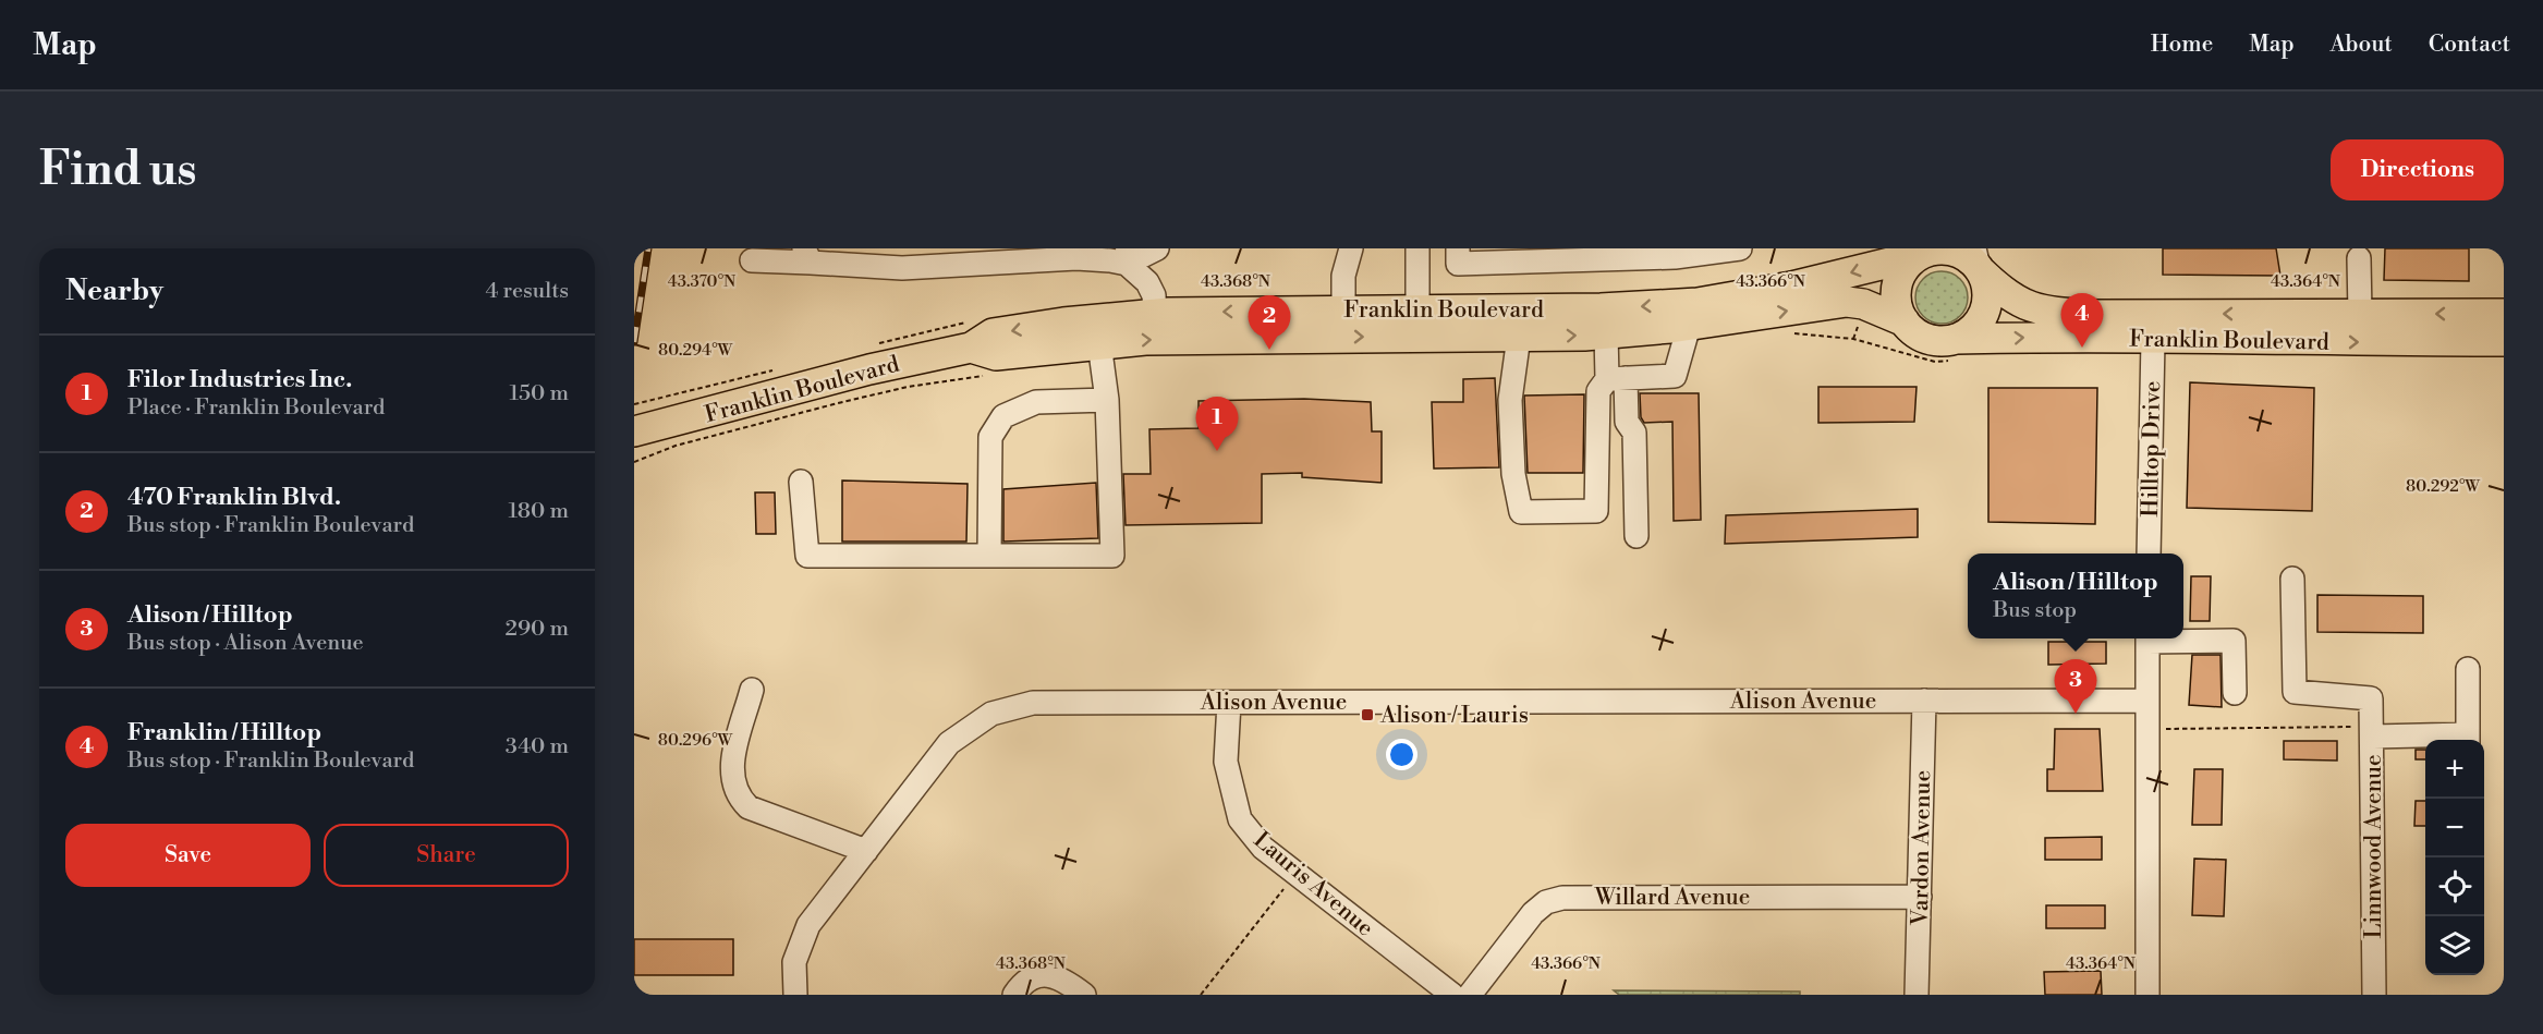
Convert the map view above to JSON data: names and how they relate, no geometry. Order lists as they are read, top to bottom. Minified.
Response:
{"streets":{"main road":["Franklin Boulevard"],"street":["Hilltop Drive","Alison Avenue","Linnwood Avenue","Vardon Avenue","Lauris Avenue","Willard Avenue"]},"crossings":[["Franklin Boulevard","Hilltop Drive"],["Alison Avenue","Vardon Avenue"],["Alison Avenue","Lauris Avenue"],["Vardon Avenue","Willard Avenue"]],"places":{"transit":["Alison / Lauris"]},"page":{"header":"Map","nav":["Home","Map","About","Contact"],"buttons":["Directions",["Save","Share"]],"title":"Find us","heading":["Nearby","4 results"],"pins":["4","2","1","3"],"list":[{"mark":"1","name":"Filor Industries Inc.","note":"Place · Franklin Boulevard","value":"150 m"},{"mark":"2","name":"470 Franklin Blvd.","note":"Bus stop · Franklin Boulevard","value":"180 m"},{"mark":"3","name":"Alison / Hilltop","note":"Bus stop · Alison Avenue","value":"290 m"},{"mark":"4","name":"Franklin / Hilltop","note":"Bus stop · Franklin Boulevard","value":"340 m"}],"popup":["Alison / Hilltop","Bus stop"],"map_buttons":["+","−"]},"coordinates":["43.370°N","43.368°N","43.366°N","43.364°N","80.294°W","80.292°W","80.296°W"]}
